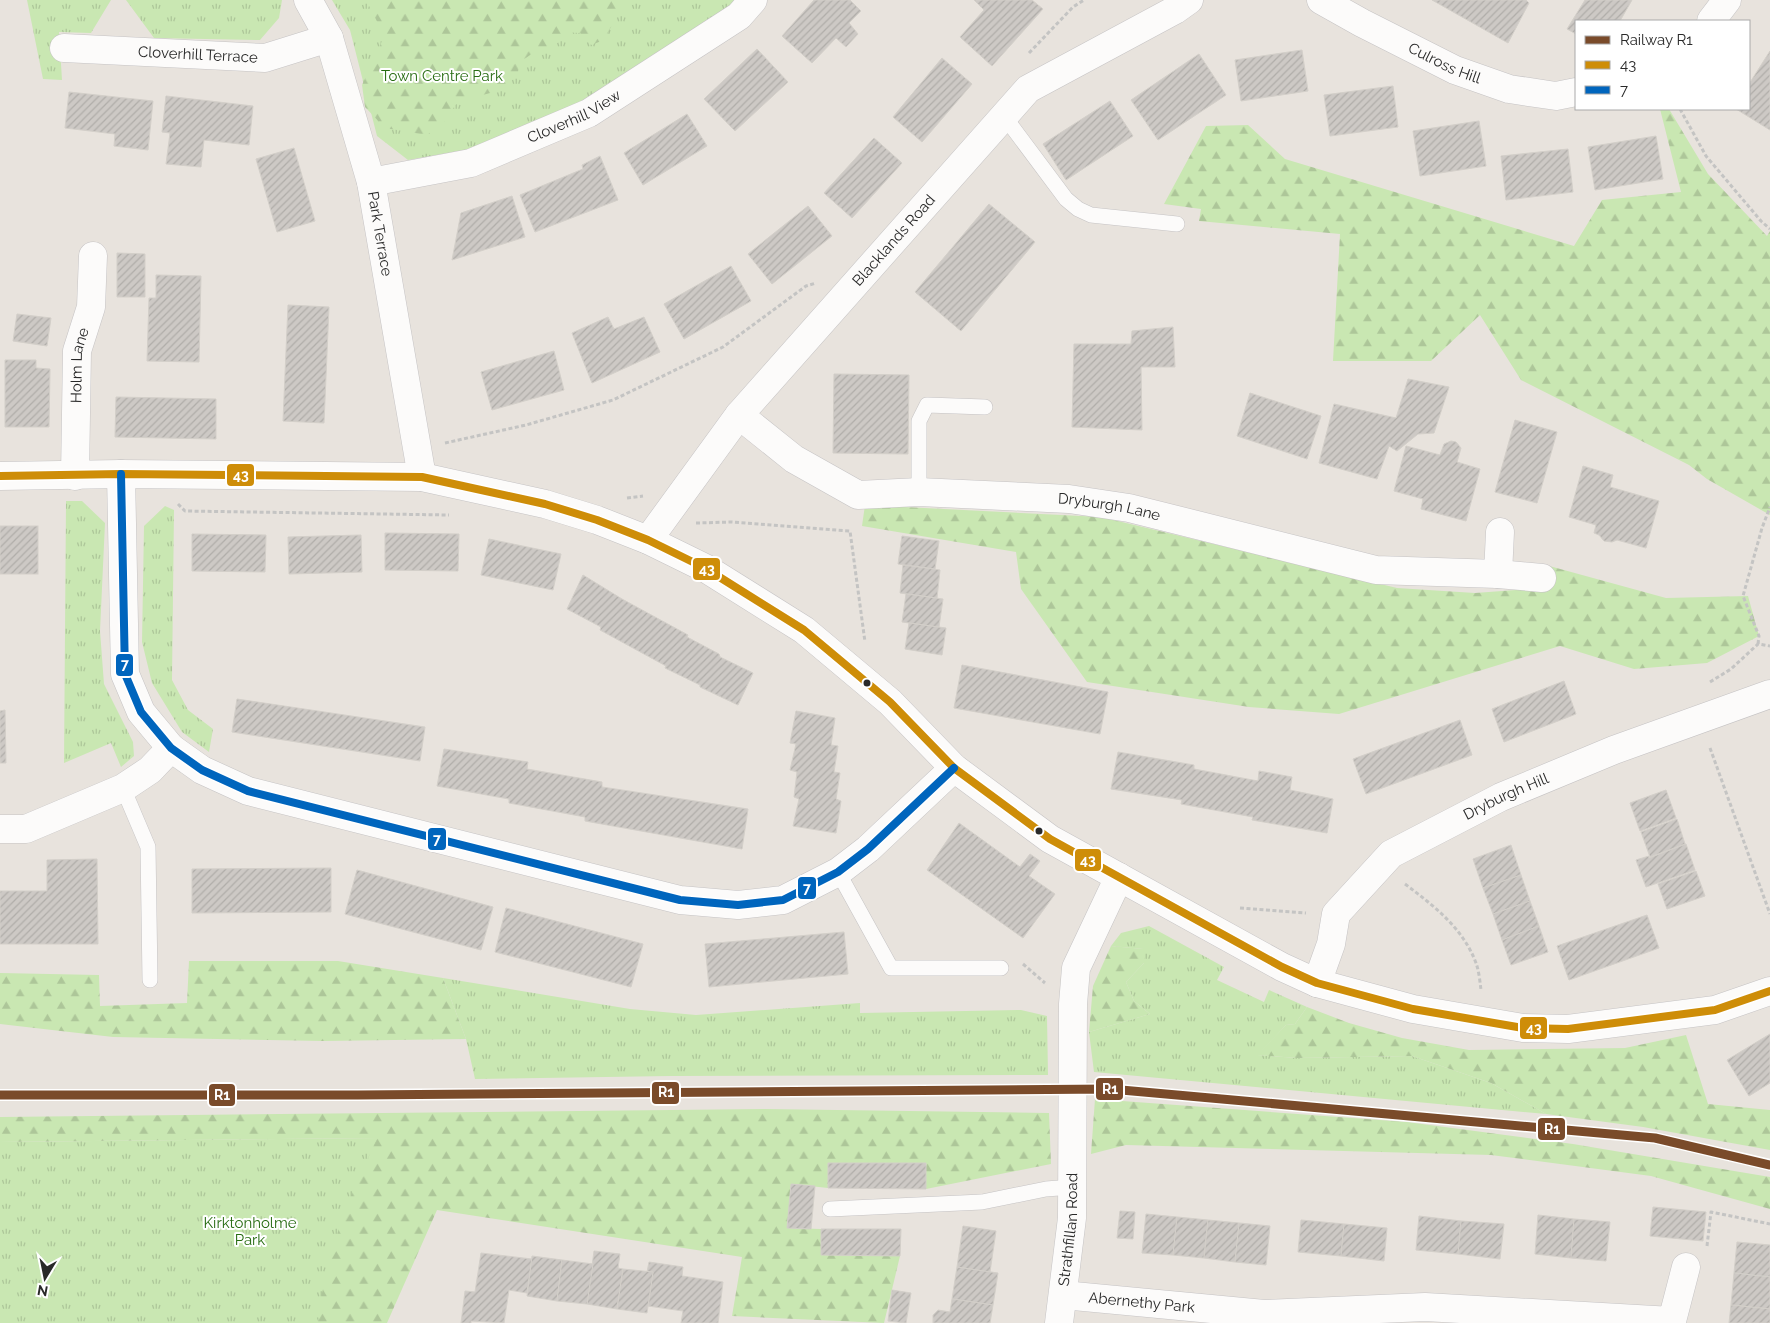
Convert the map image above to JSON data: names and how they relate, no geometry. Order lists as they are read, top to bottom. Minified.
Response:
{"streets":{"street":["Cloverhill Terrace","Culross Hill","Cloverhill View","Park Terrace","Blacklands Road","Holm Lane","Dryburgh Lane","Dryburgh Hill","Strathfillan Road","Abernethy Park"]},"crossings":[["Cloverhill Terrace","Park Terrace"],["Cloverhill View","Park Terrace"],["Blacklands Road","Dryburgh Lane"],["Strathfillan Road","Abernethy Park"]],"parks":["Town Centre Park","Kirktonholme Park"],"lines":["transit line 43","transit line 7","rail line R1"],"legend":["Railway R1","43","7"],"north":"bottom"}
